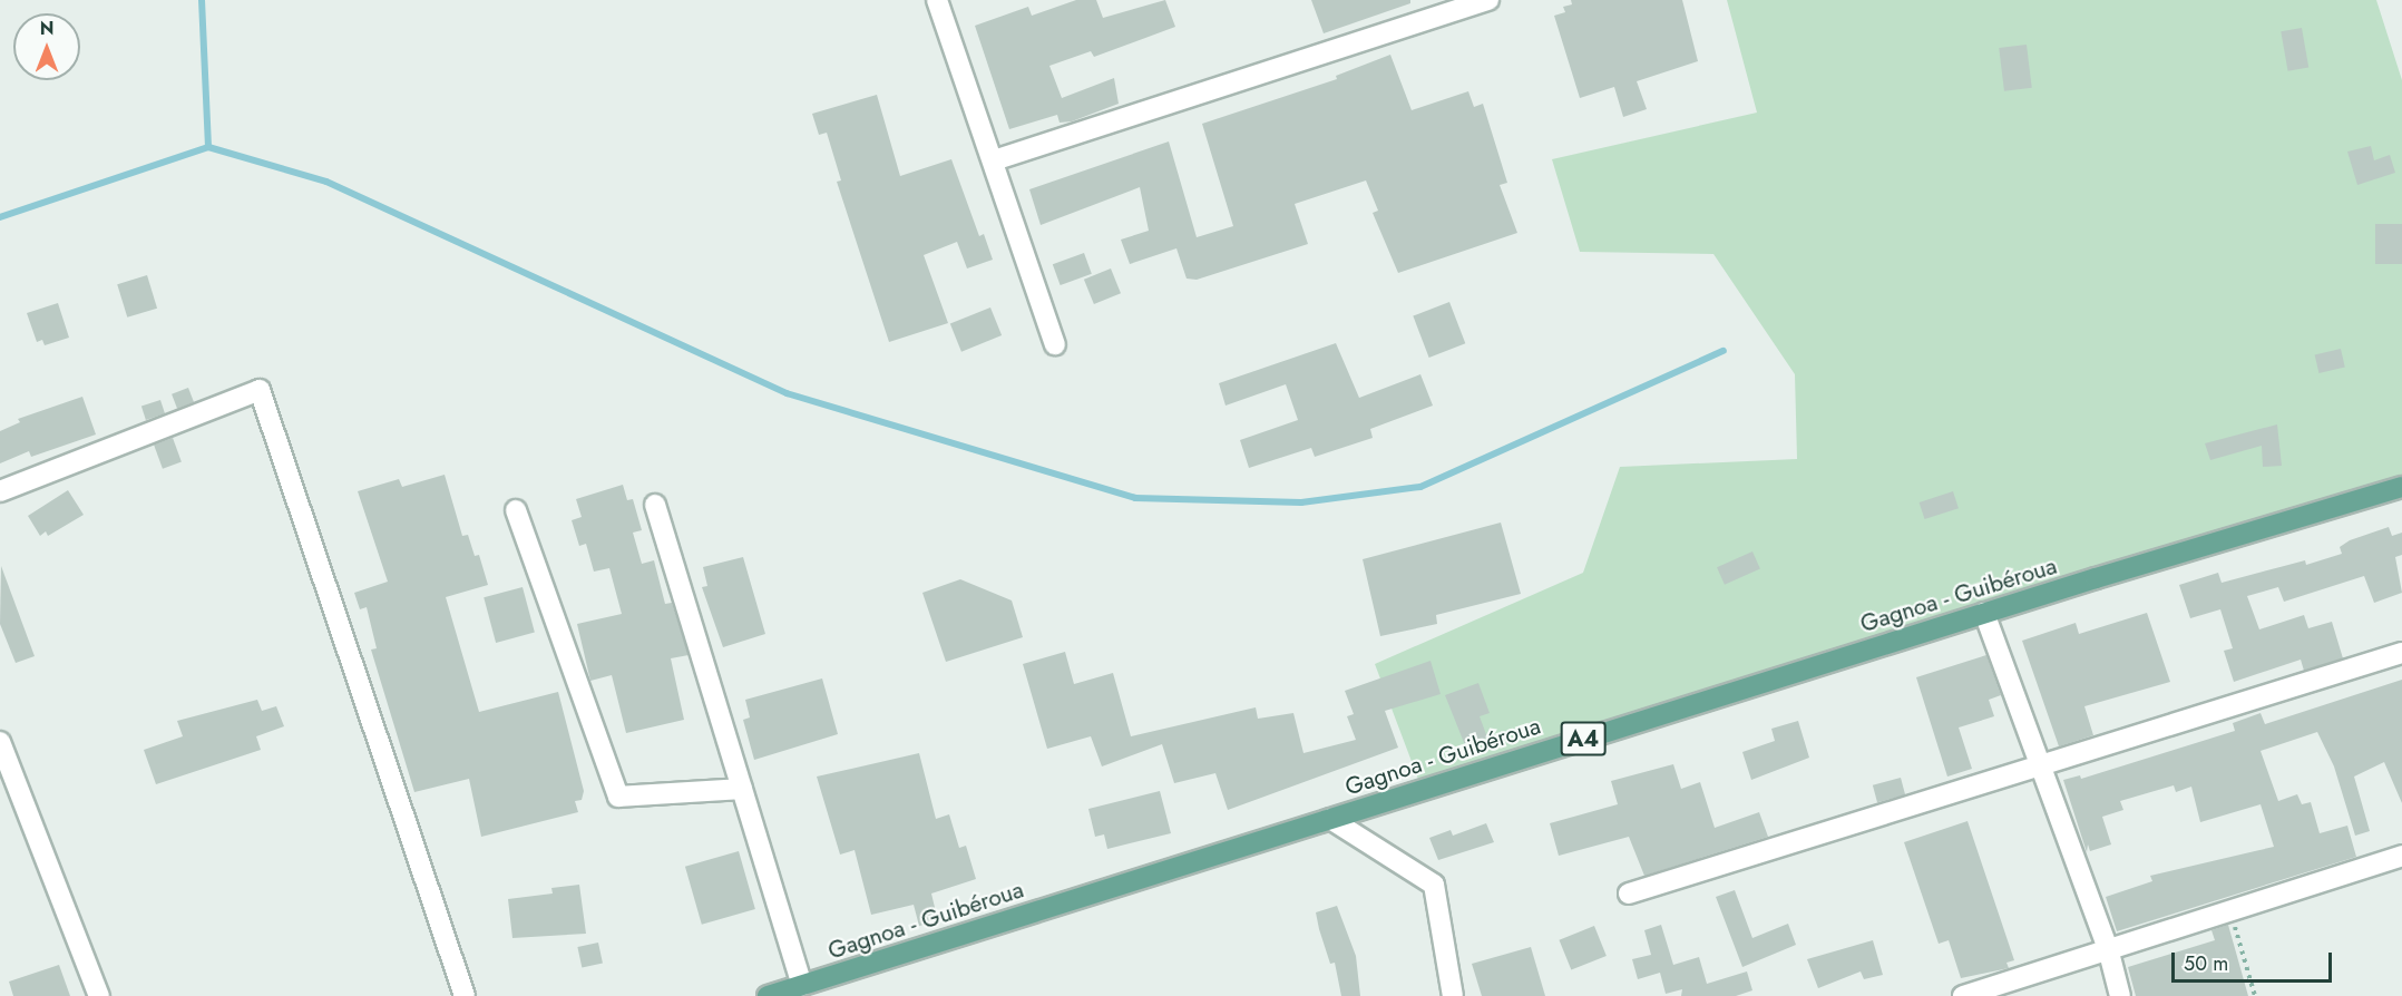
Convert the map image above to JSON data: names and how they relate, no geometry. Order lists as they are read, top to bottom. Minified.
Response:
{"streets":{"main road":["Gagnoa - Guibéroua","A4"]},"scale_bar":"50 m","north":"top"}
